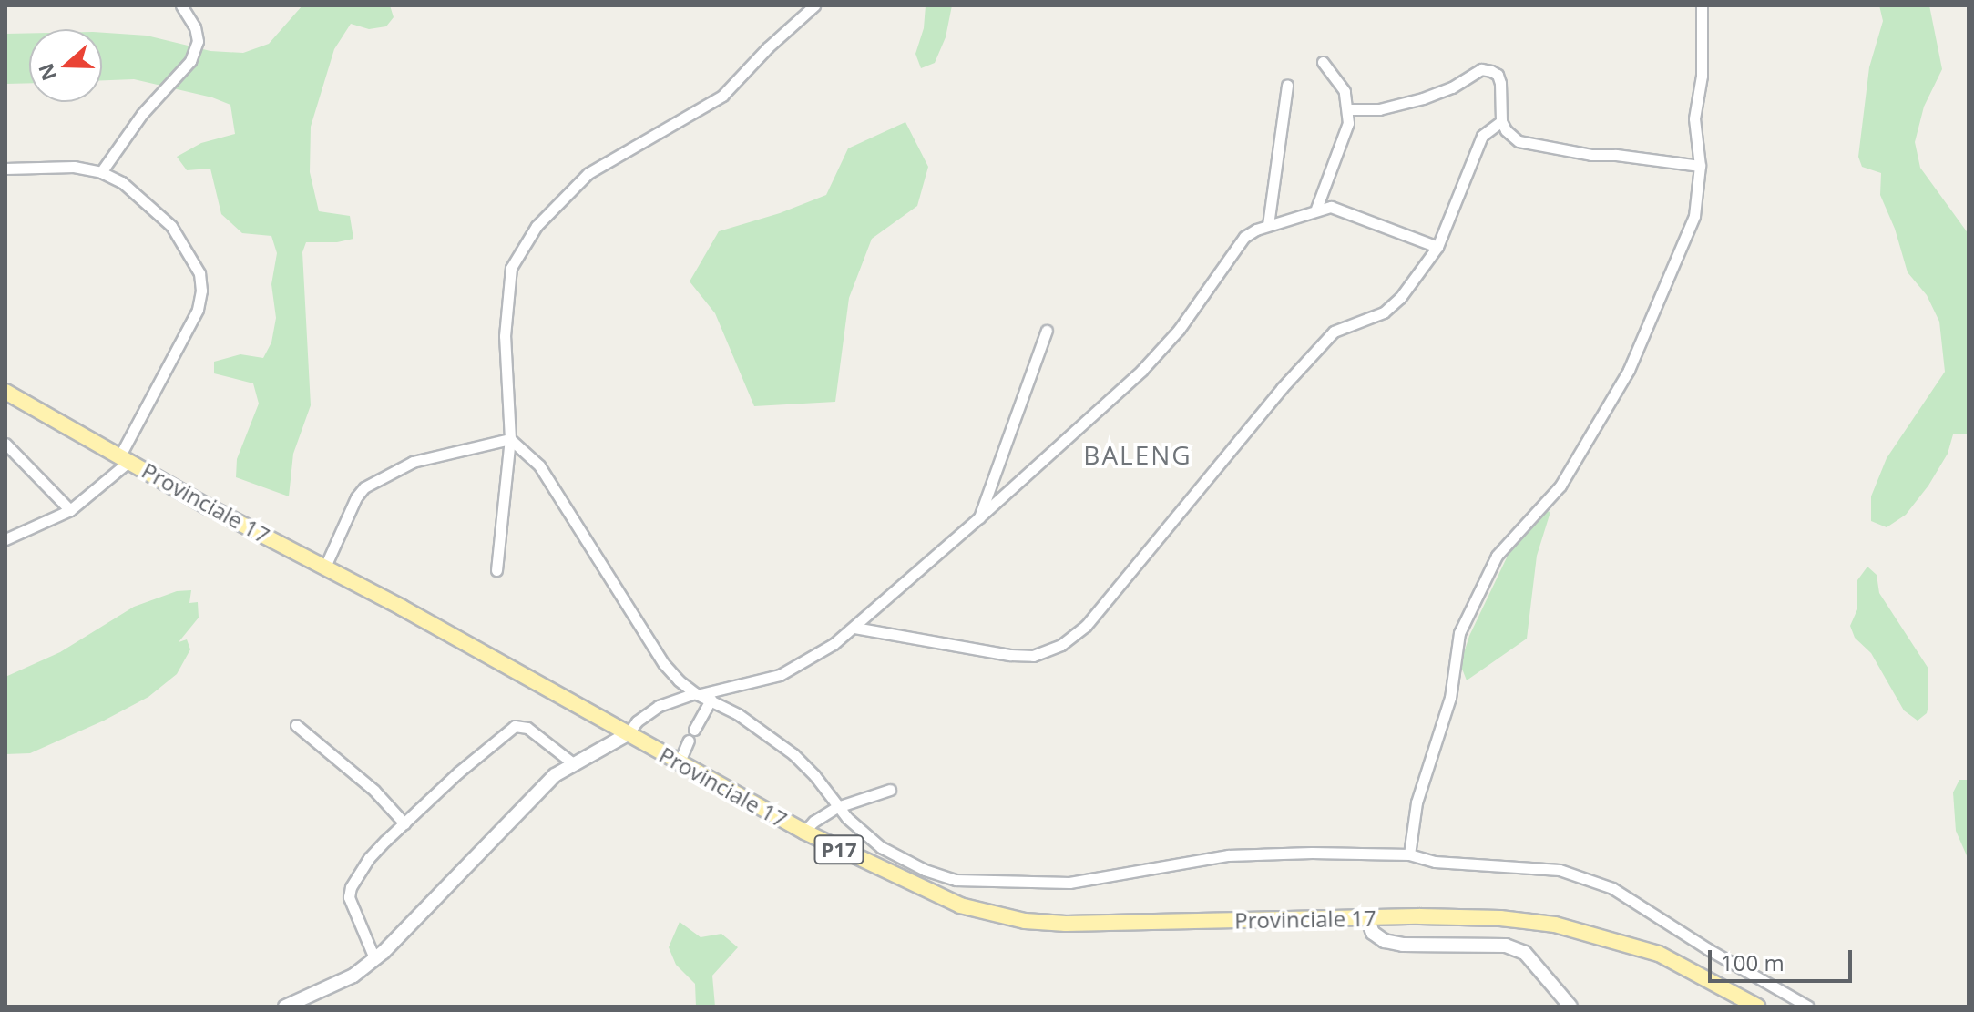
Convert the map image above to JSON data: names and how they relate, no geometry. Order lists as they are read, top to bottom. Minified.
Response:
{"streets":{"main road":["Provinciale 17","P17"]},"districts":["BALENG"],"scale_bar":"100 m","north":"left"}
